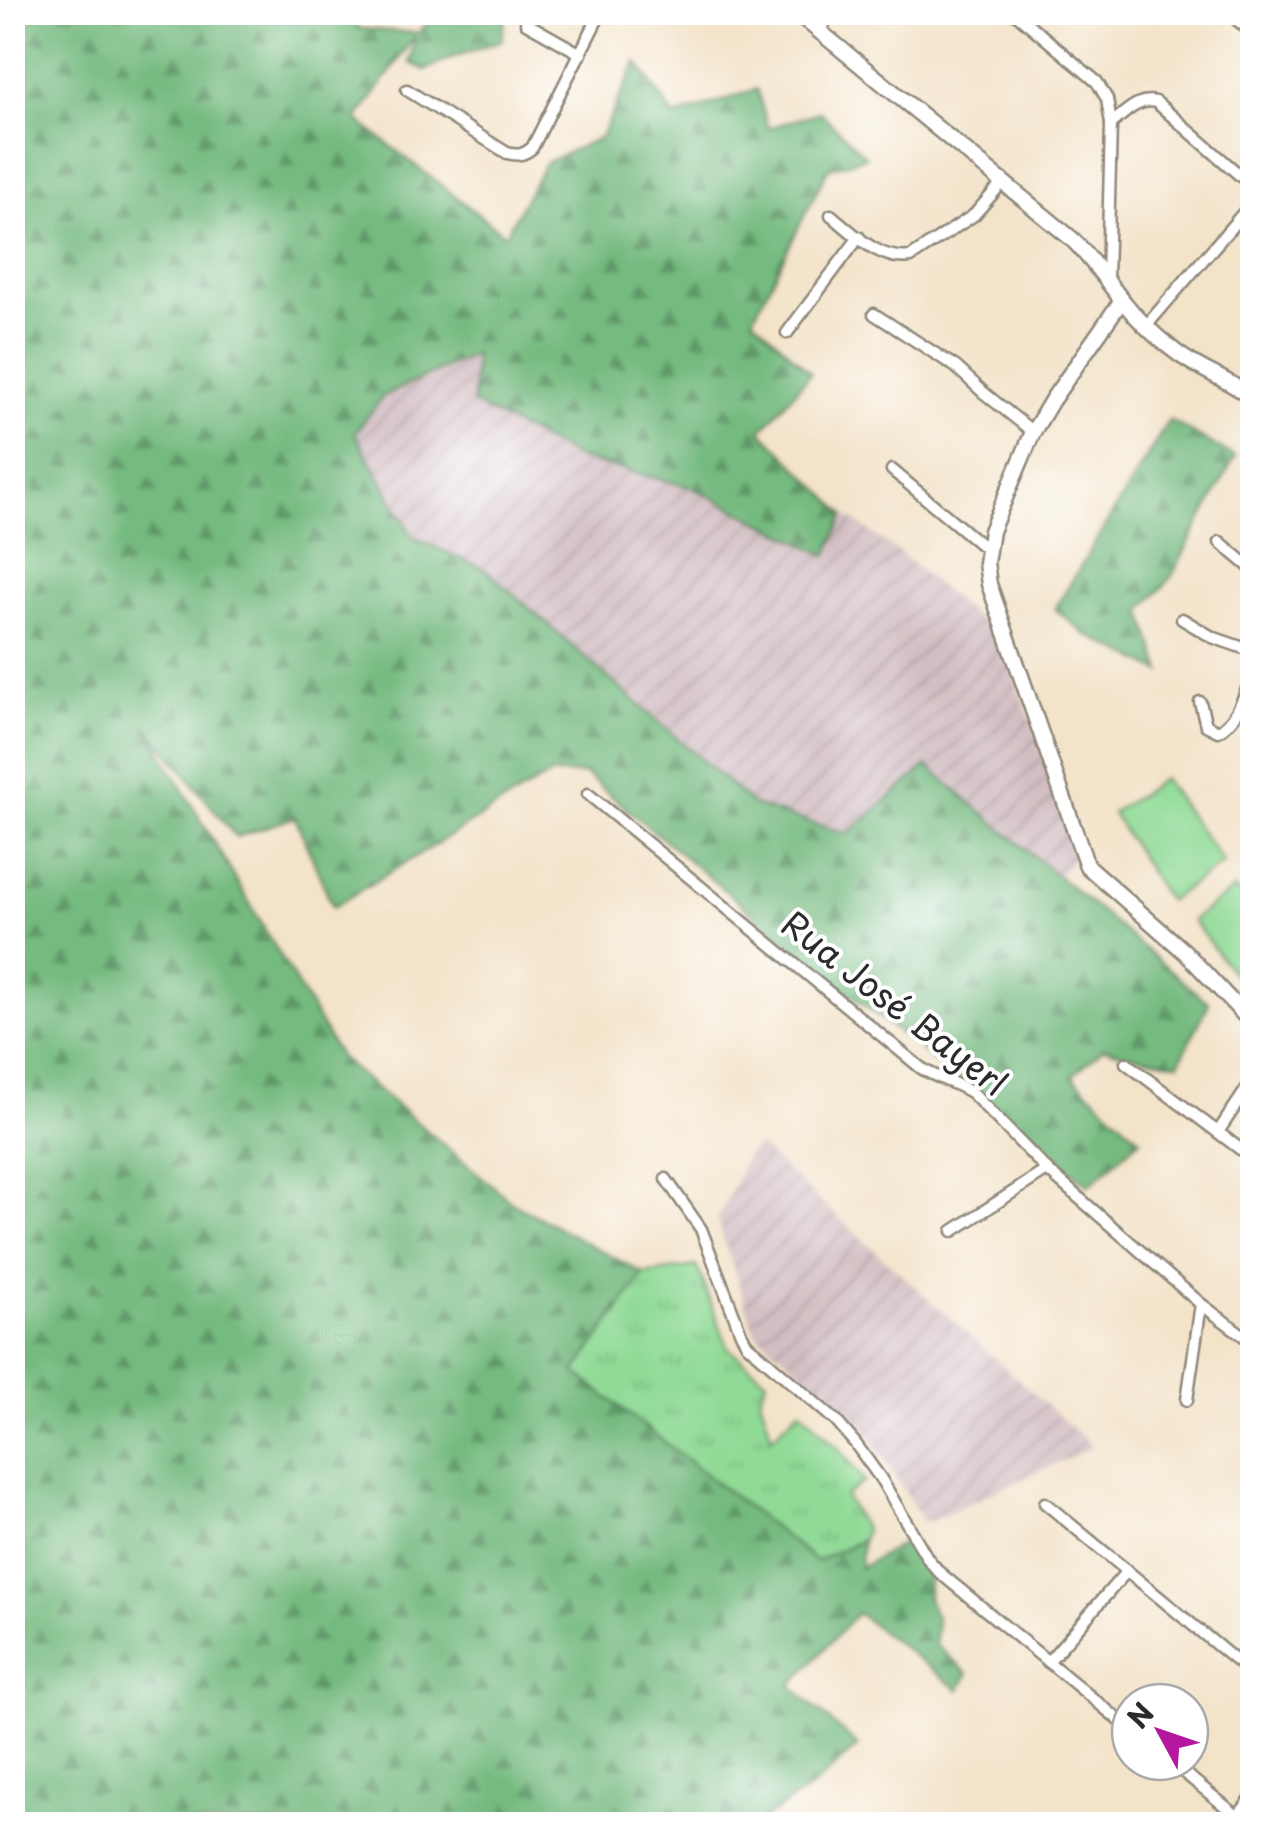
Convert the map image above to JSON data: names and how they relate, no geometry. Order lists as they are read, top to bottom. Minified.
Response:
{"streets":{"street":["Rua José Bayerl"]},"north":"top left"}
